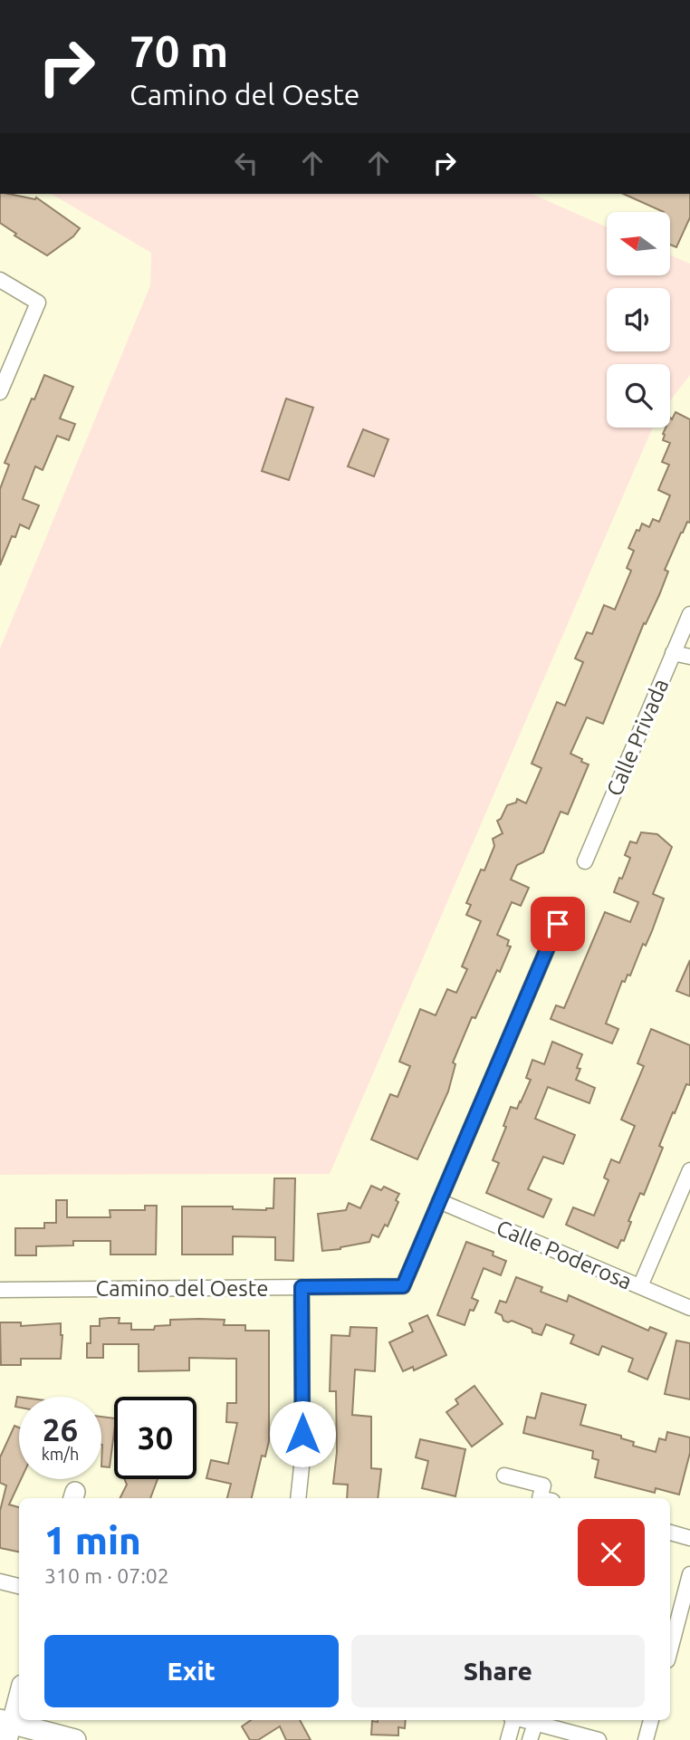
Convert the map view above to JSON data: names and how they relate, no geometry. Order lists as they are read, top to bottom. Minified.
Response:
{"streets":{"street":["Calle Privada","Calle Poderosa","Camino del Oeste"]},"crossings":[["Calle Poderosa","Camino del Oeste"]],"north":"left","page":{"turn":["70 m","Camino del Oeste"],"speed":"26 km/h","limit":"30","heading":["1 min","310 m · 07:02"],"buttons":["Exit","Share"]}}
